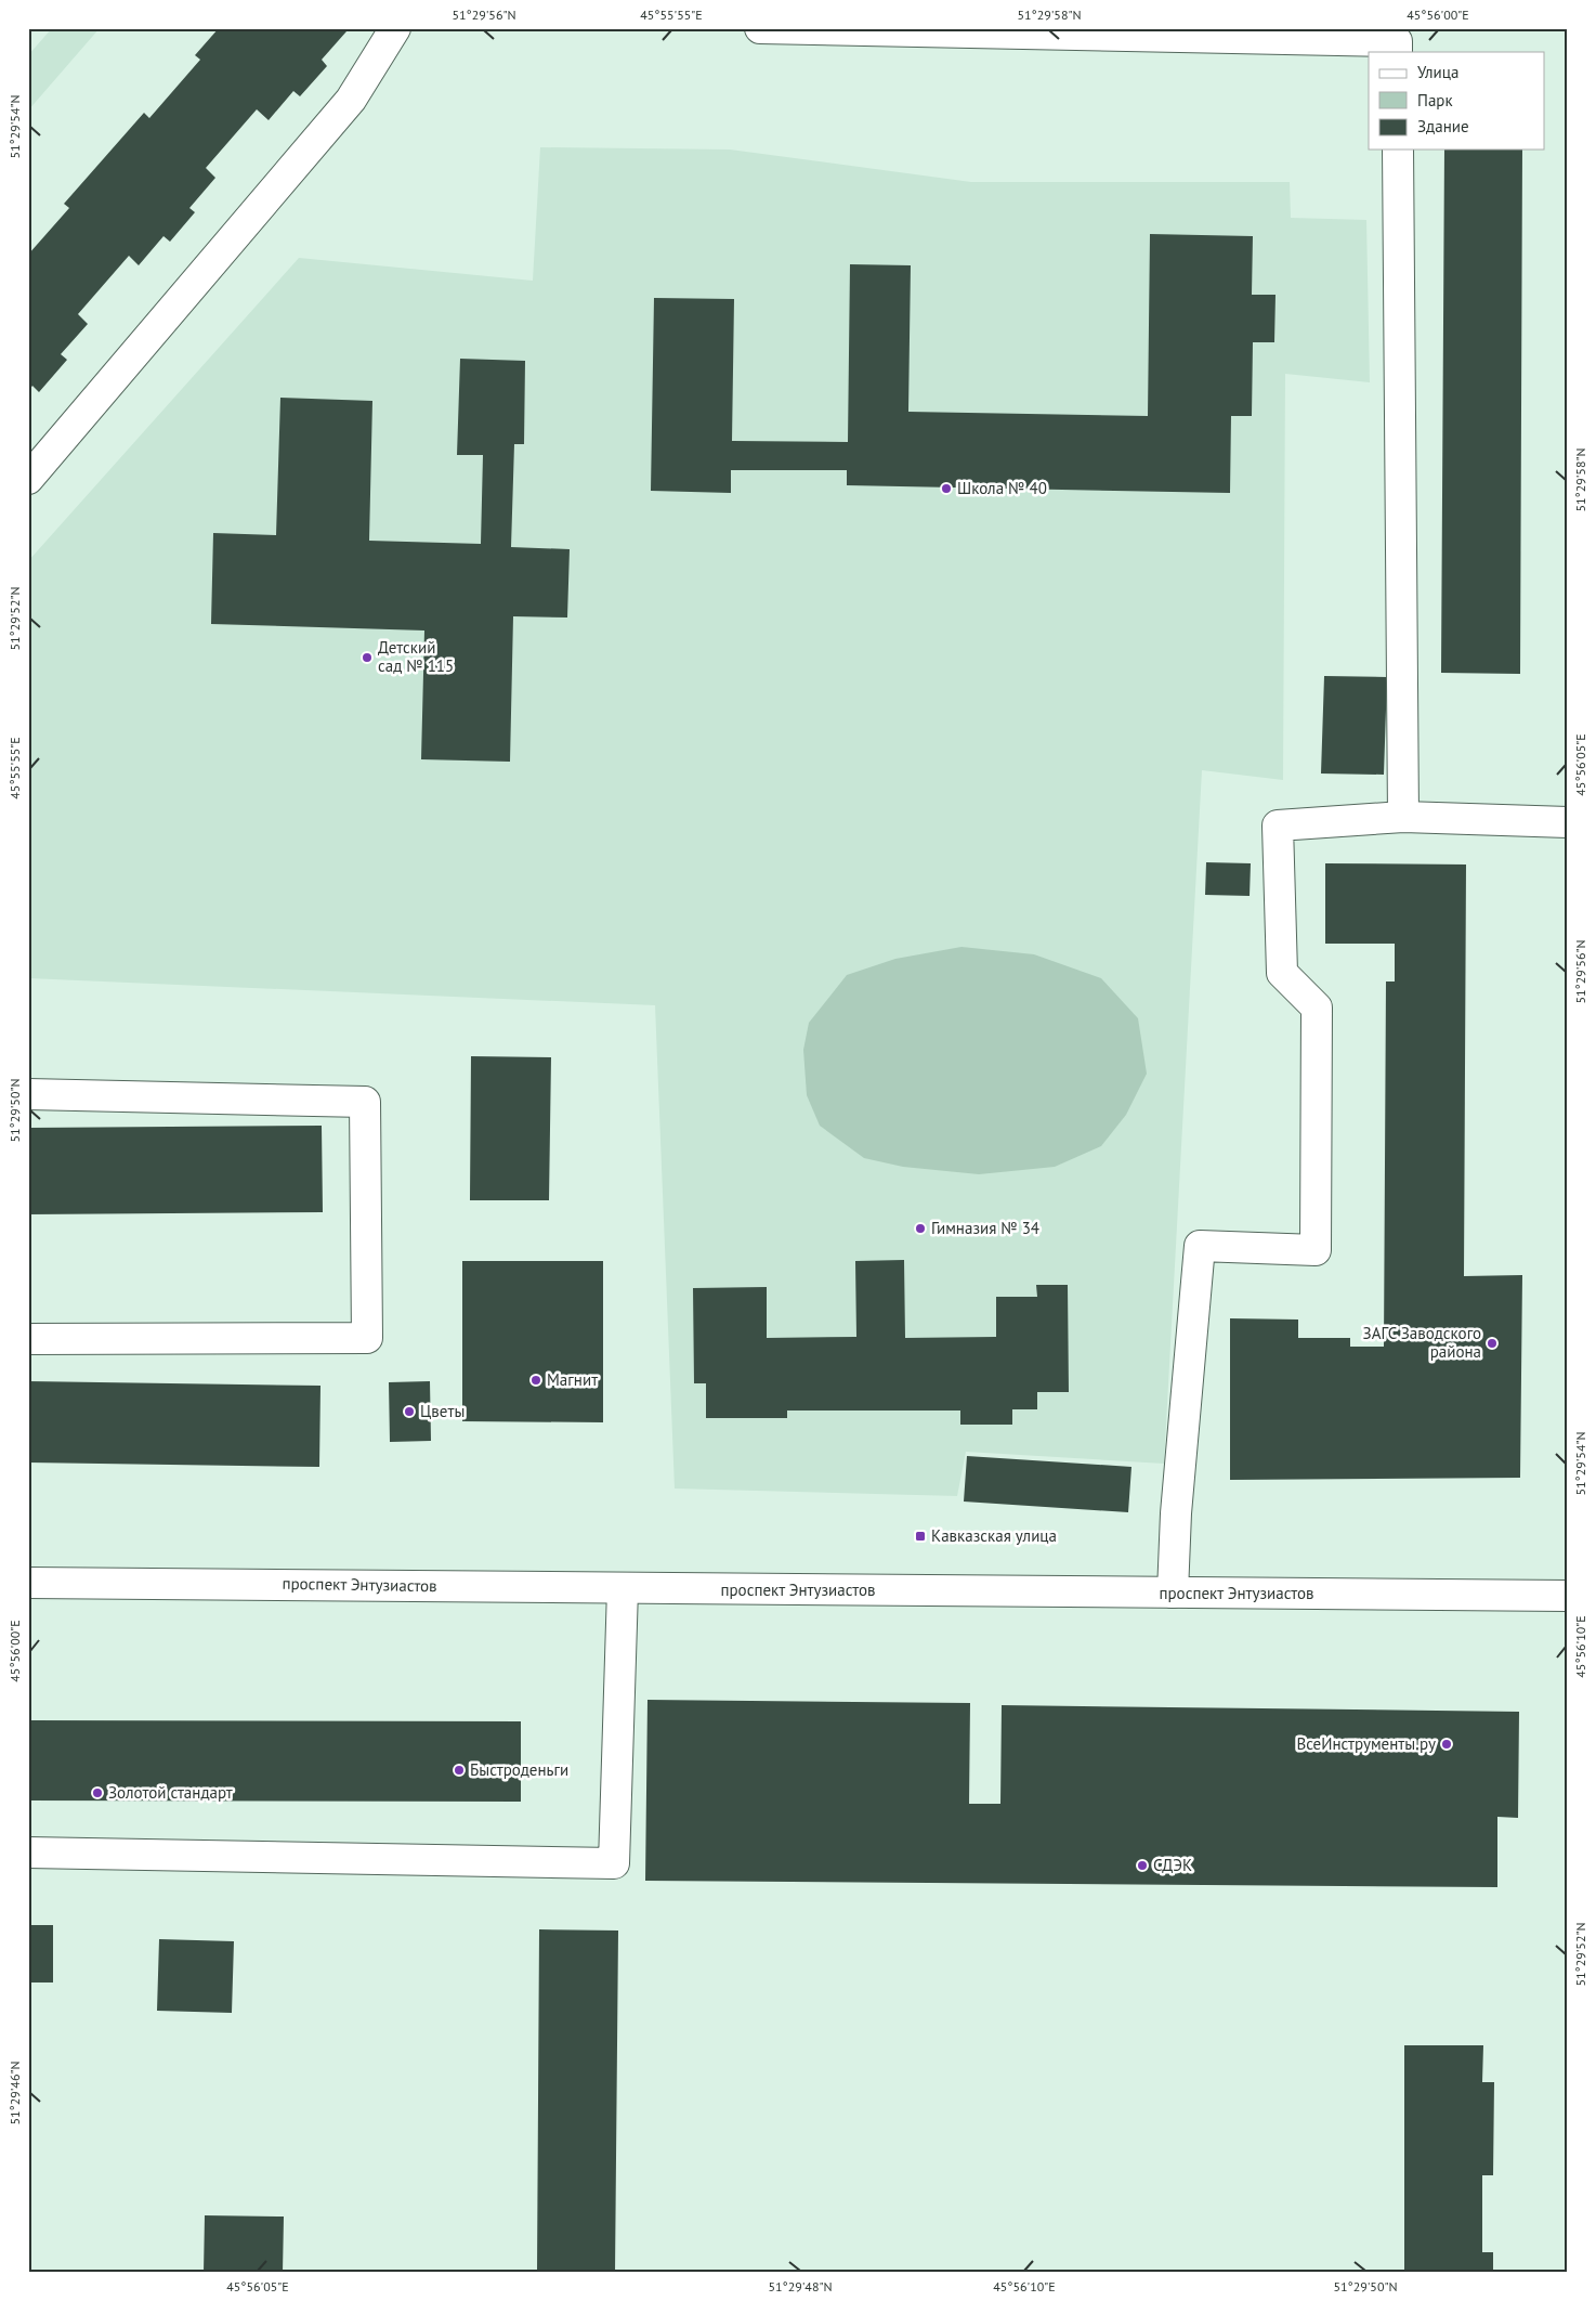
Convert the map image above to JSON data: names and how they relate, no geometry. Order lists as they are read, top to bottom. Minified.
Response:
{"streets":{"main road":["проспект Энтузиастов"]},"places":{"other":["Школа № 40","Детский сад № 115","Гимназия № 34","ЗАГС Заводского района","Магнит","Цветы","ВсеИнструменты.ру","Быстроденьги","Золотой стандарт","СДЭК"],"transit":["Кавказская улица"]},"legend":["Улица","Парк","Здание"],"coordinates":["51°29'56\"N","45°55'55\"E","51°29'58\"N","45°56'00\"E","51°29'54\"N","51°29'52\"N","45°56'05\"E","51°29'50\"N","45°56'10\"E","51°29'46\"N","51°29'48\"N"]}
